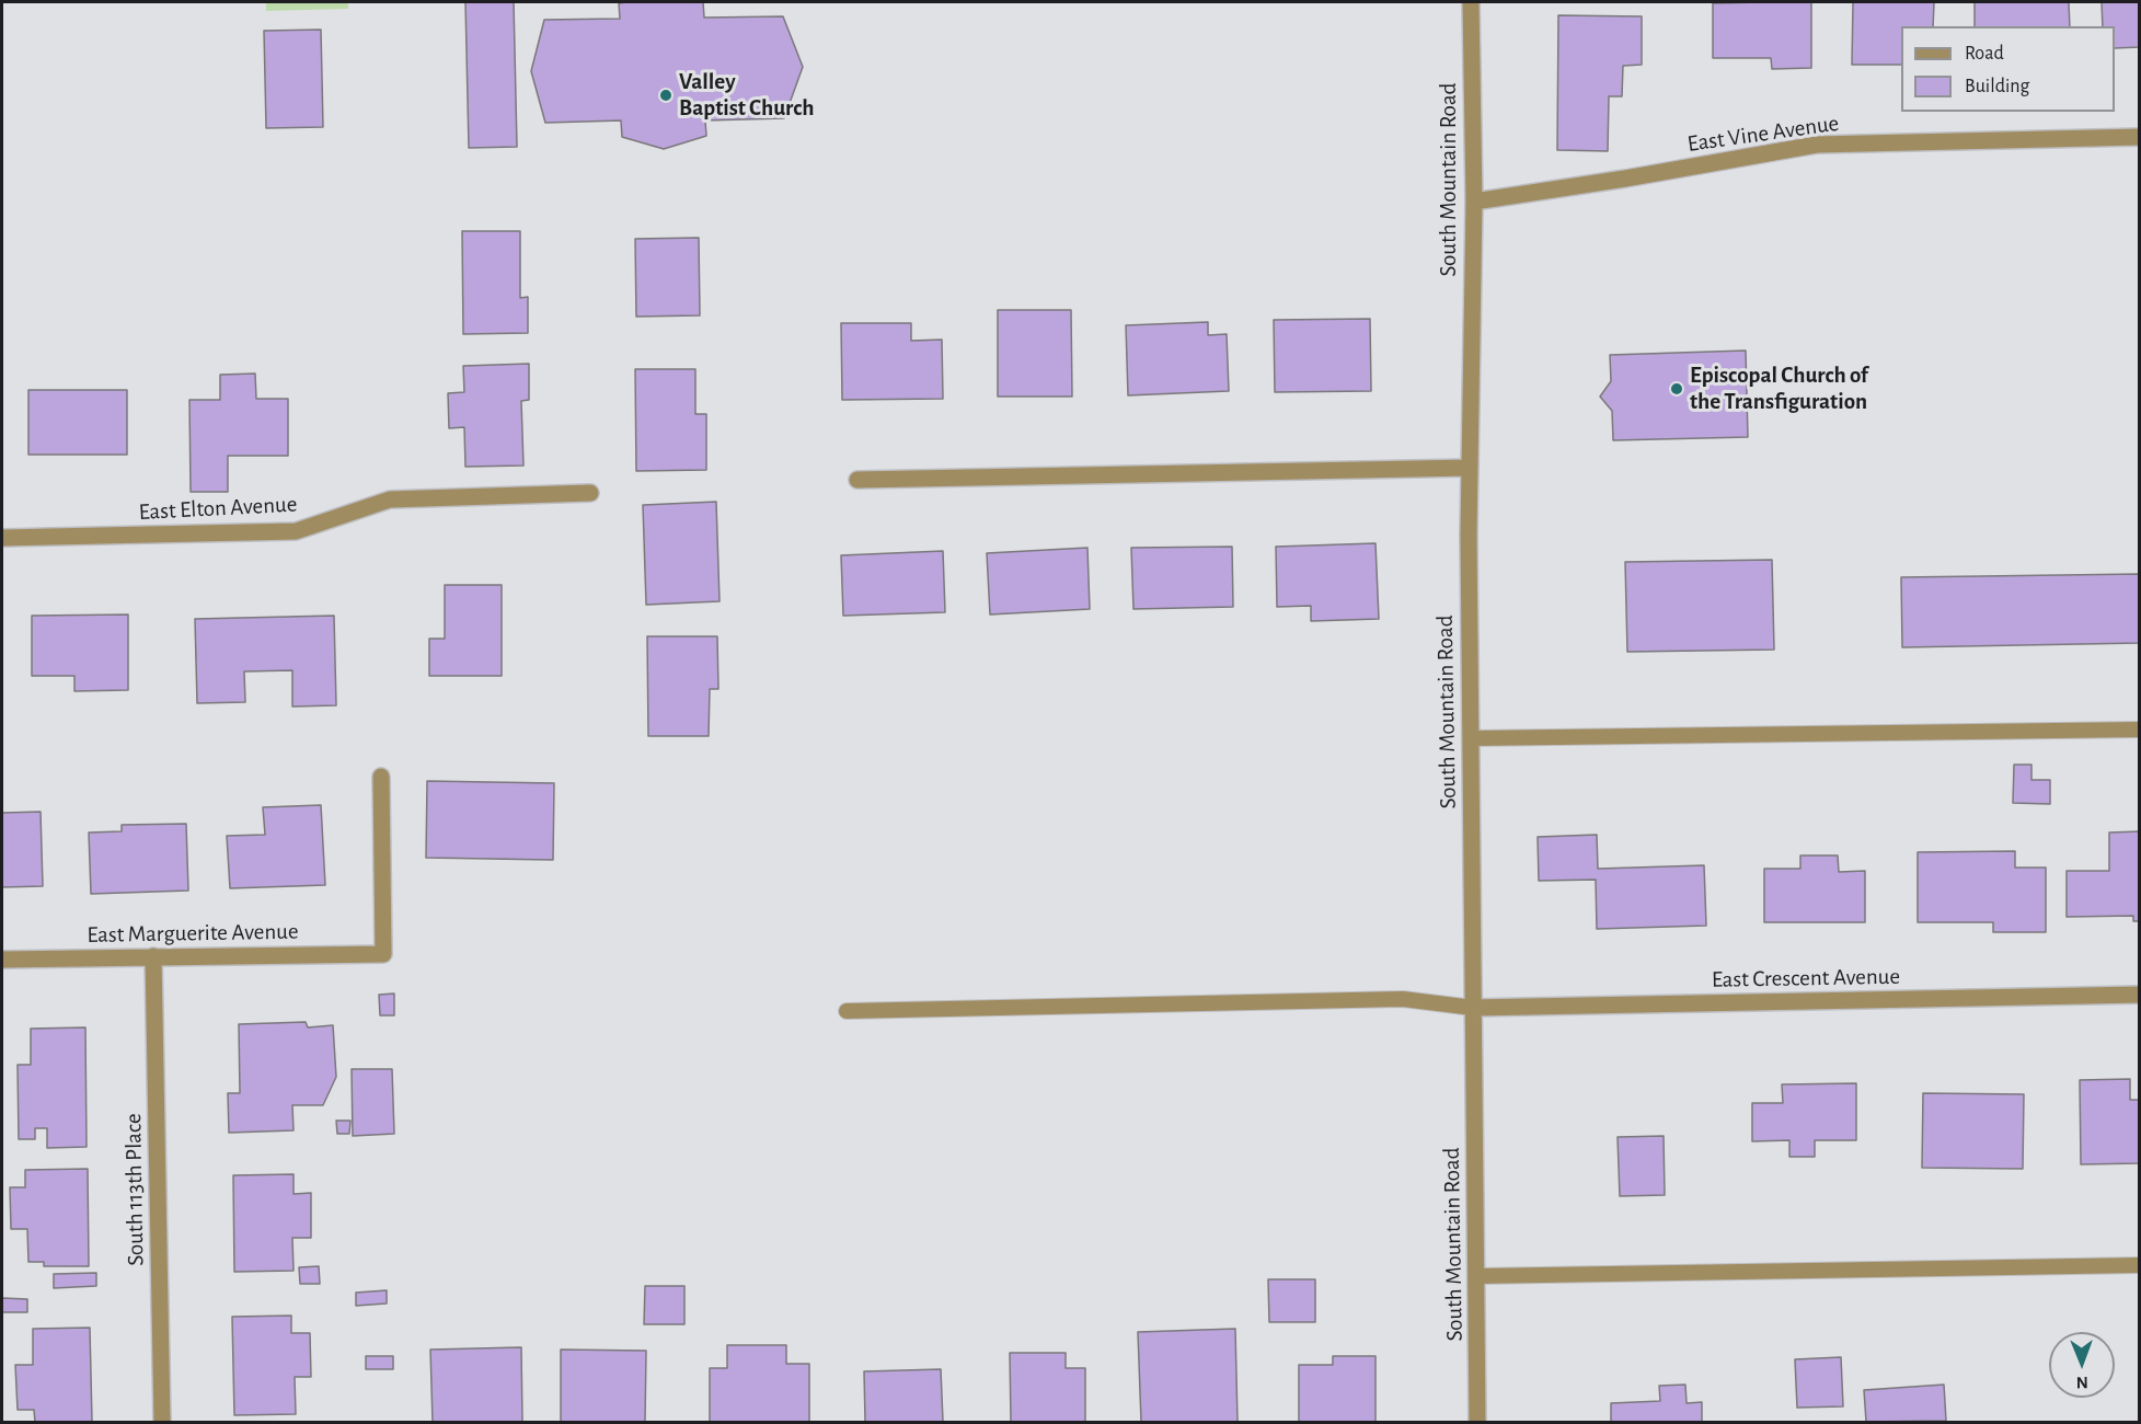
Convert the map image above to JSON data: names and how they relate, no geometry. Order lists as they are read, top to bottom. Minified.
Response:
{"streets":{"street":["East Vine Avenue","South Mountain Road","East Elton Avenue","East Marguerite Avenue","East Crescent Avenue","South 113th Place"]},"crossings":[["East Vine Avenue","South Mountain Road"],["South Mountain Road","East Crescent Avenue"],["East Marguerite Avenue","South 113th Place"]],"places":["Valley Baptist Church","Episcopal Church of the Transfiguration"],"legend":["Road","Building"],"north":"bottom"}
